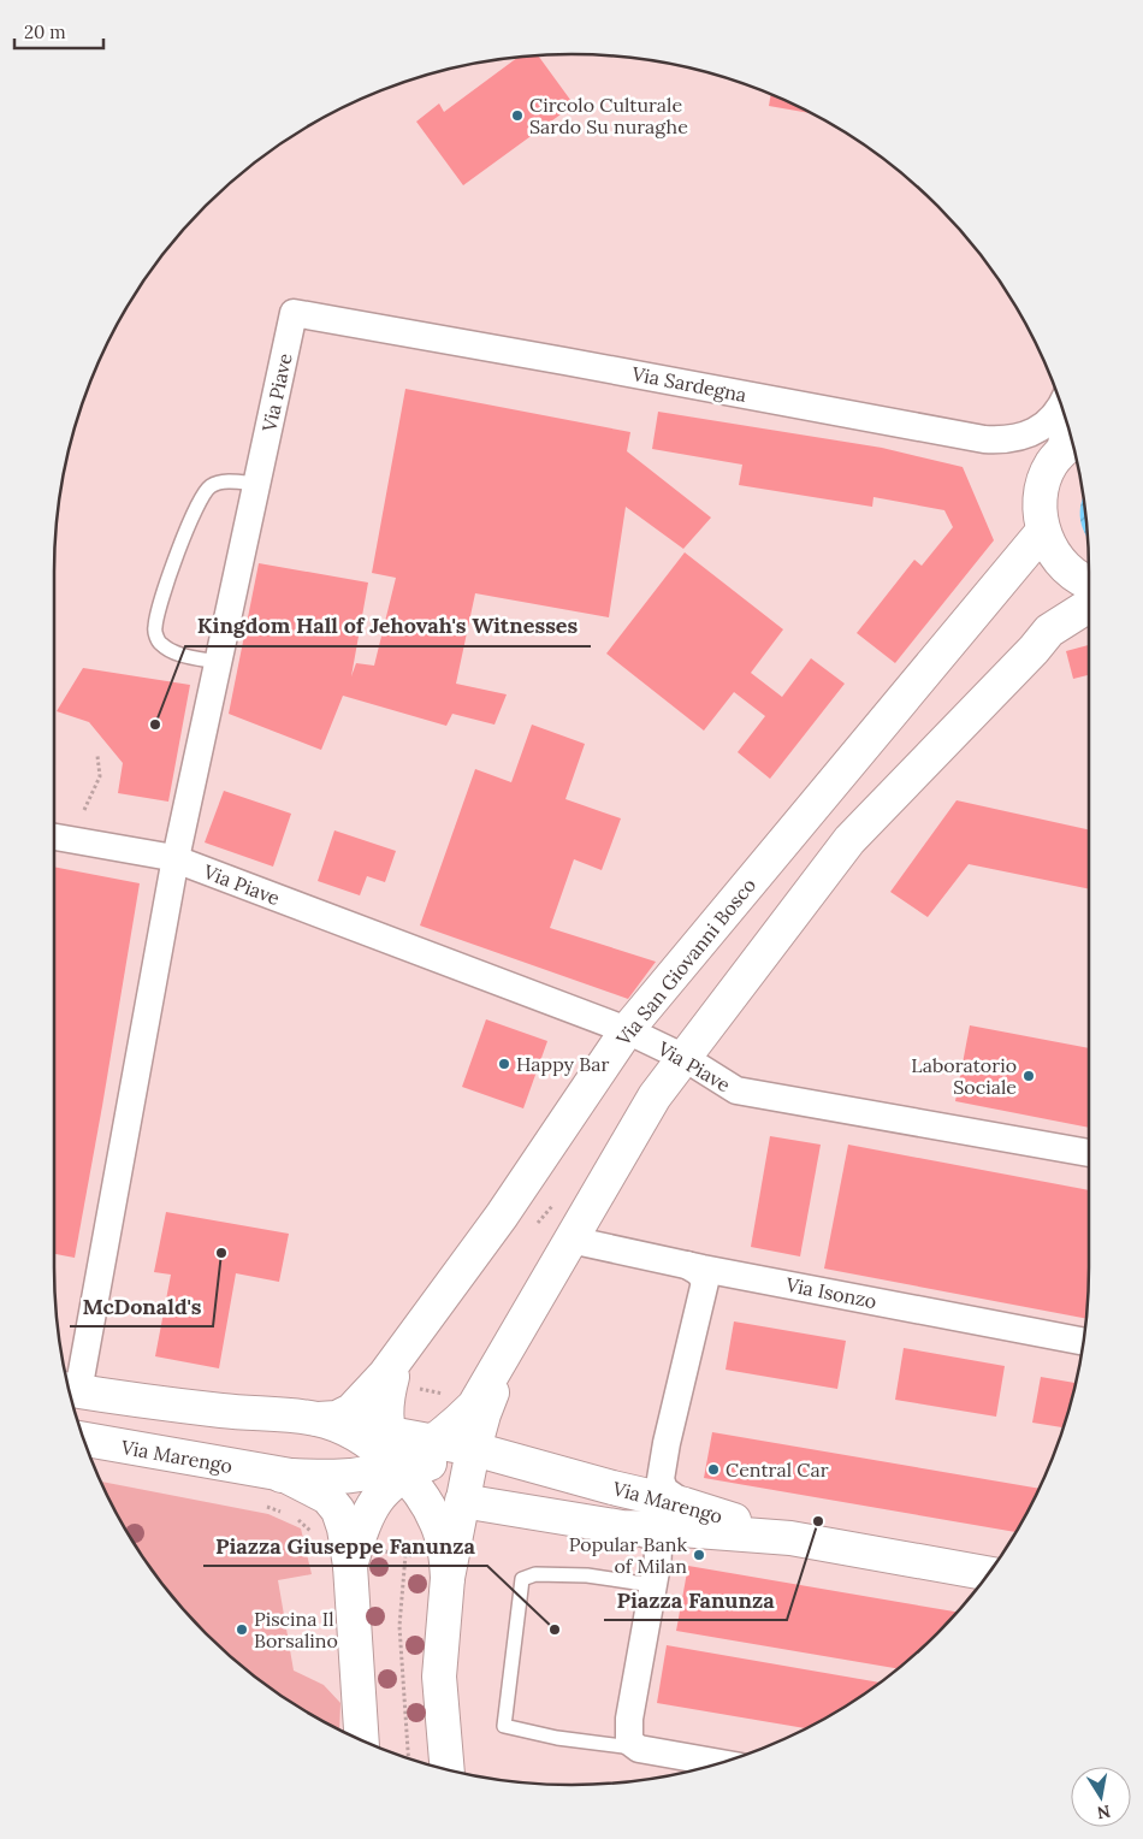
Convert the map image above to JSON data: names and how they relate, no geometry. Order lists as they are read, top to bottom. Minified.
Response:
{"streets":{"main road":["Via San Giovanni Bosco","Via Marengo"],"street":["Via Sardegna","Via Piave","Via Isonzo"]},"crossings":[["Via Sardegna","Via Piave"],["Via Piave","Via San Giovanni Bosco"]],"places":["Circolo Culturale Sardo Su nuraghe","Kingdom Hall of Jehovah's Witnesses","Happy Bar","Laboratorio Sociale","McDonald's","Central Car","Piazza Fanunza","Popular Bank of Milan","Piscina Il Borsalino","Piazza Giuseppe Fanunza"],"scale_bar":"20 m","north":"bottom"}
